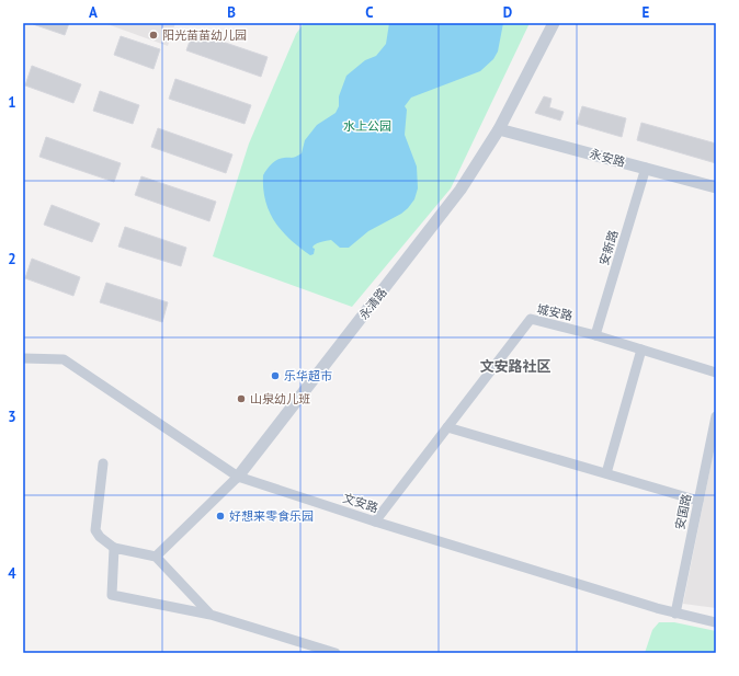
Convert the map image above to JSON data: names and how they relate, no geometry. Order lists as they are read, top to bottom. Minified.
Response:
{"streets":{"street":["永安路","安新路","永清路","城安路","文安路","安国路"]},"crossings":[["永安路","安新路"],["永安路","永清路"],["安新路","城安路"],["永清路","文安路"],["城安路","文安路"],["文安路","安国路"]],"districts":["文安路社区"],"parks":["水上公园"],"places":["阳光苗苗幼儿园","乐华超市","山泉幼儿班","好想来零食乐园"],"grid":{"columns":["A","B","C","D","E"],"rows":["1","2","3","4"]}}
